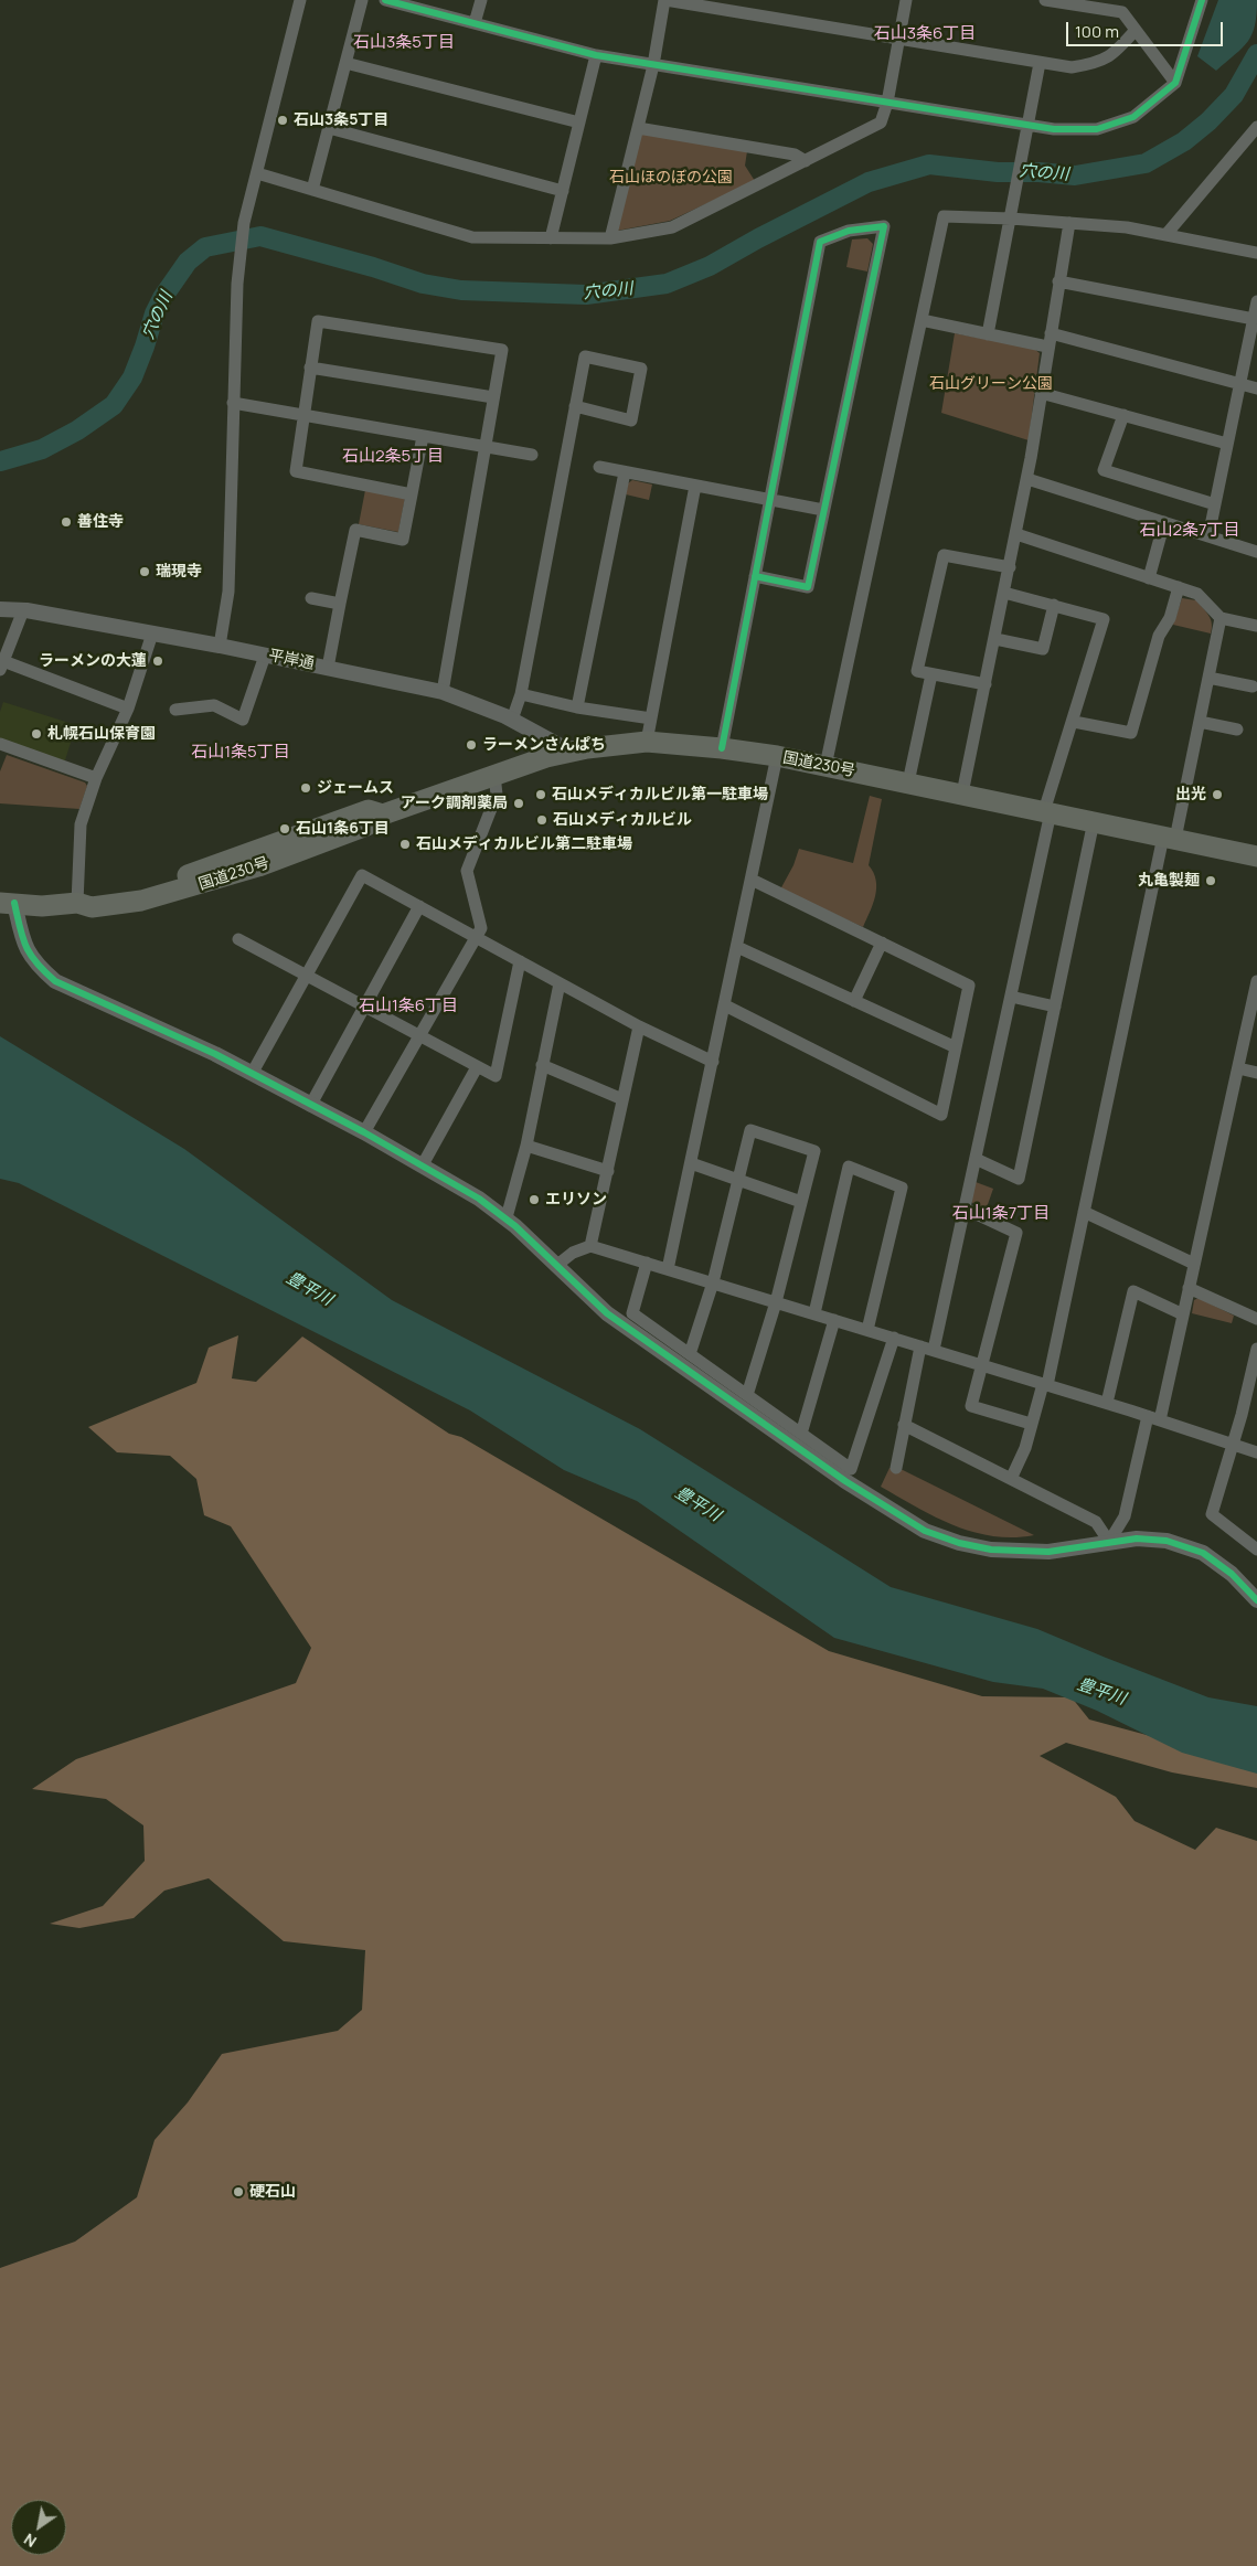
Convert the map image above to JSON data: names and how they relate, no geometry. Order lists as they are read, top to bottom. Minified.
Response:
{"streets":{"highway":["国道230号"],"street":["平岸通"]},"crossings":[["平岸通","国道230号"]],"districts":["石山3条6丁目","石山3条5丁目","石山2条5丁目","石山2条7丁目","石山1条5丁目","石山1条6丁目","石山1条7丁目"],"water":["穴の川","豊平川"],"parks":["石山ほのぼの公園","石山グリーン公園"],"places":["石山3条5丁目","善住寺","瑞現寺","ラーメンの大蓮","札幌石山保育園","ラーメンさんぱち","ジェームス","石山メディカルビル第一駐車場","出光","アーク調剤薬局","石山メディカルビル","石山1条6丁目","石山メディカルビル第二駐車場","丸亀製麺","エリソン","硬石山"],"scale_bar":"100 m","north":"bottom left"}
